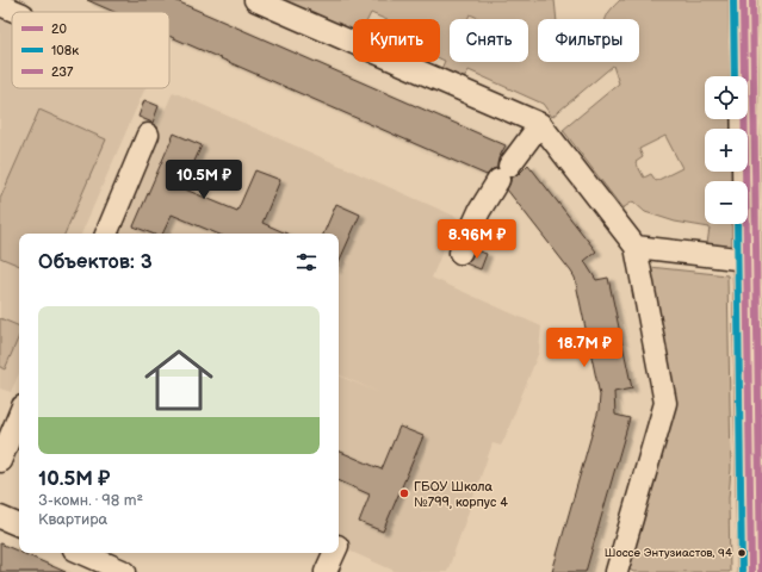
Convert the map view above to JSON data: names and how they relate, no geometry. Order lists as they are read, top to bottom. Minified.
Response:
{"places":["ГБОУ Школа №799, корпус 4","Шоссе Энтузиастов, 94"],"lines":["transit line 20","transit line 108к","transit line 237"],"legend":["20","108к","237"],"page":{"chip":["Купить","Снять","Фильтры"],"map_buttons":["+","−"],"price":["10.5M ₽","8.96M ₽","18.7M ₽"],"heading":"Объектов: 3","list":[{"name":"10.5M ₽","note":"3-комн. · 98 m² · Квартира"}]}}
